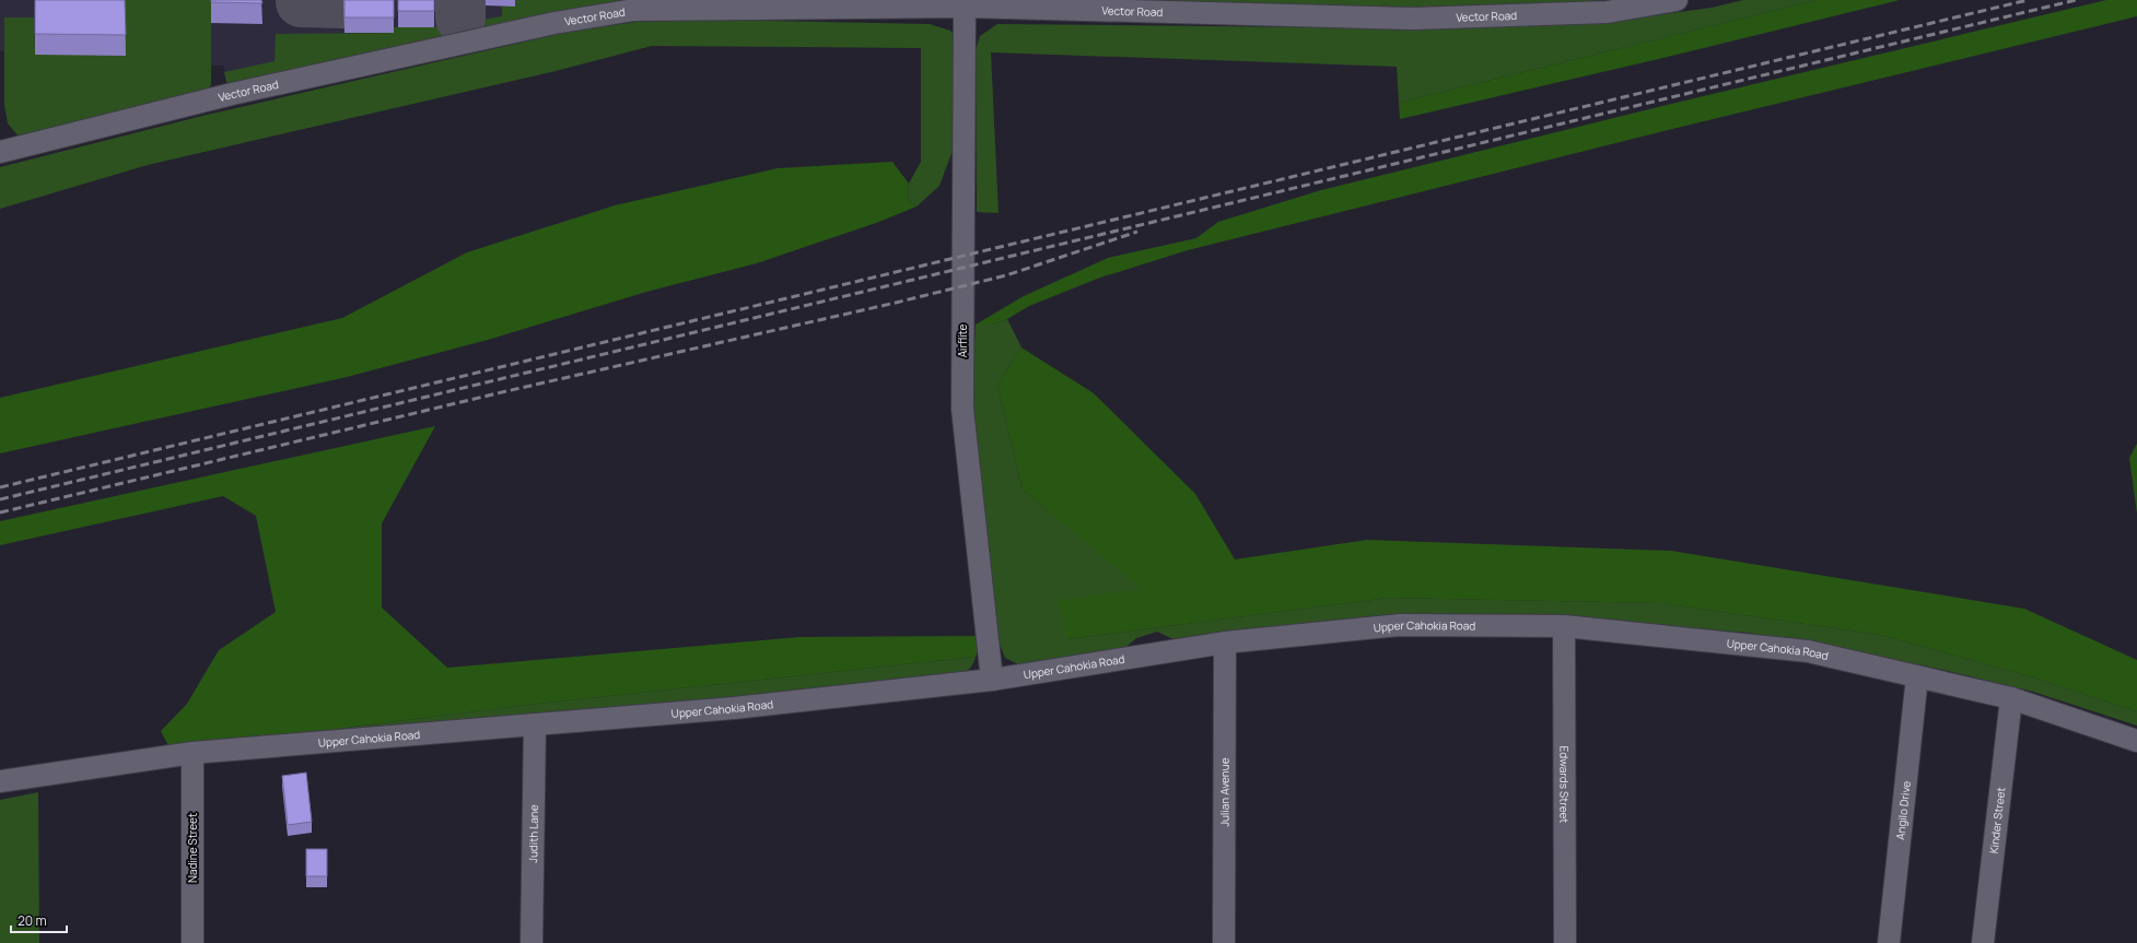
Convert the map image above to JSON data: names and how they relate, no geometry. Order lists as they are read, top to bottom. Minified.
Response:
{"streets":{"street":["Vector Road","Airflite","Upper Cahokia Road","Edwards Street","Julian Avenue","Angilo Drive","Kinder Street","Judith Lane","Nadine Street"]},"crossings":[["Vector Road","Airflite"],["Airflite","Upper Cahokia Road"],["Upper Cahokia Road","Edwards Street"],["Upper Cahokia Road","Julian Avenue"],["Upper Cahokia Road","Angilo Drive"],["Upper Cahokia Road","Kinder Street"],["Upper Cahokia Road","Judith Lane"],["Upper Cahokia Road","Nadine Street"]],"scale_bar":"20 m"}
